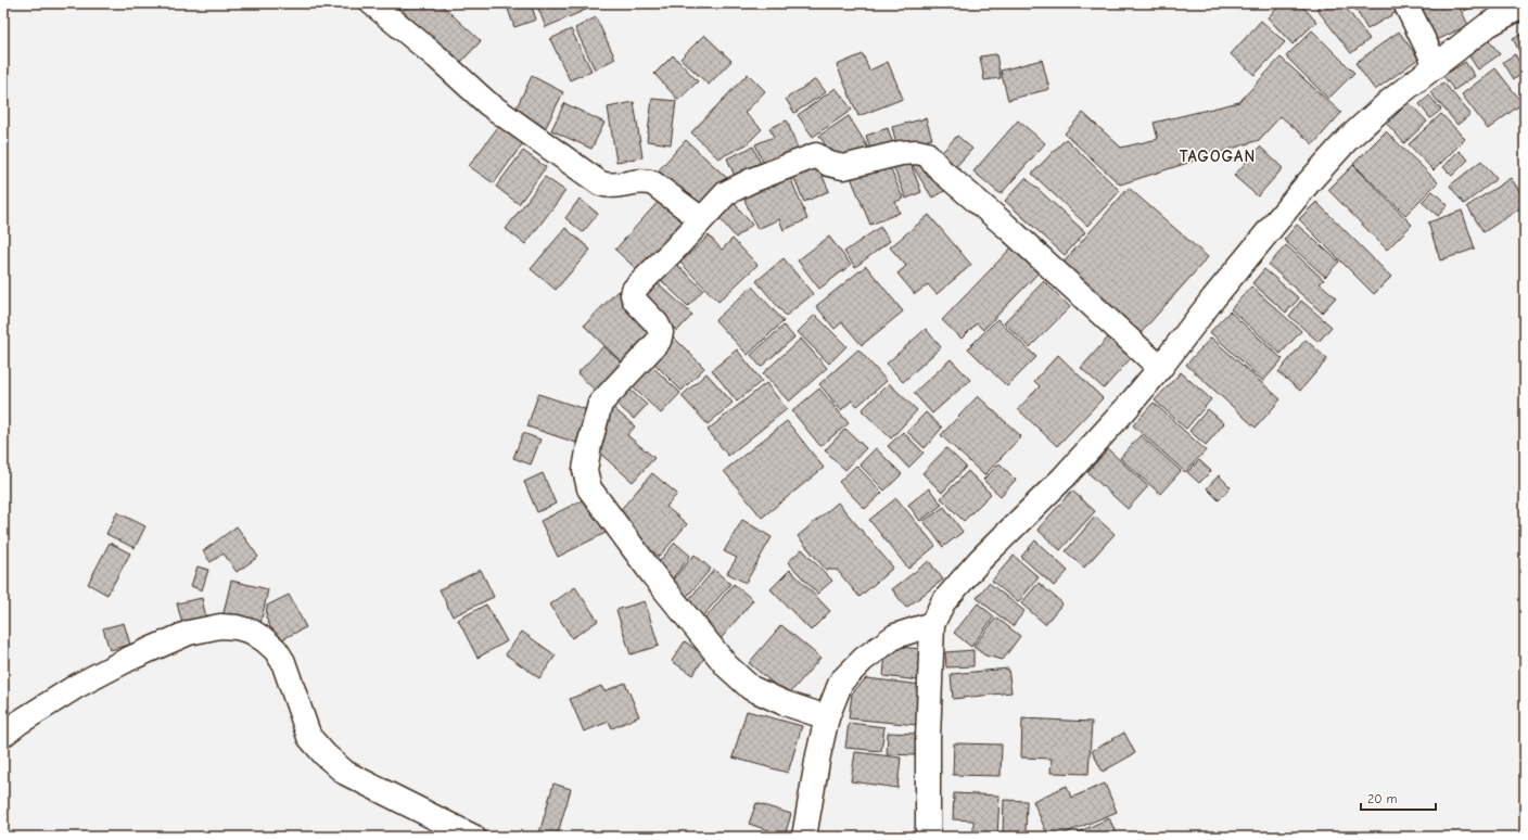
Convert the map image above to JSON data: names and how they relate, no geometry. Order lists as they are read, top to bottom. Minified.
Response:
{"districts":["TAGOGAN"],"scale_bar":"20 m"}
